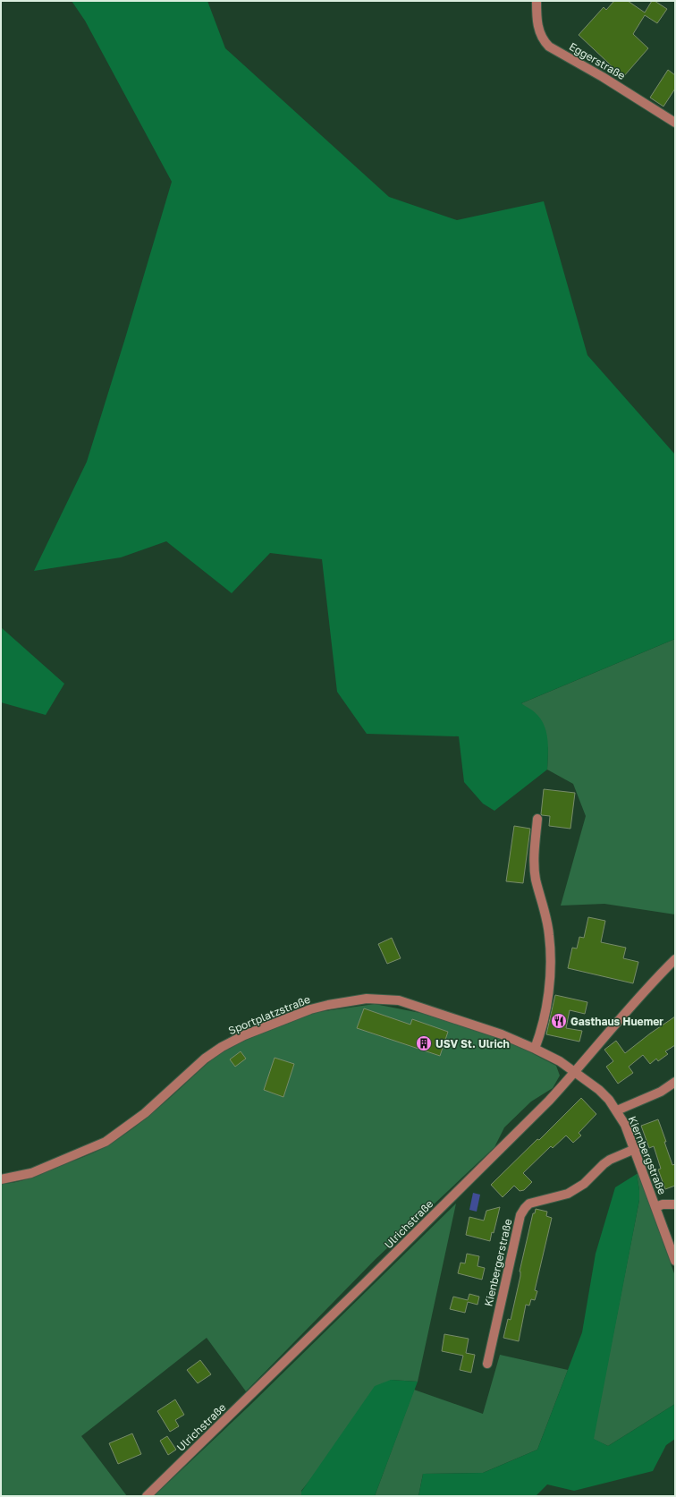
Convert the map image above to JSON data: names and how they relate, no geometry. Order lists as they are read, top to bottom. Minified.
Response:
{"streets":{"street":["Eggerstraße","Sportplatzstraße","Kiernbergstraße","Ulrichstraße","Kienbergerstraße"]},"crossings":[["Sportplatzstraße","Kiernbergstraße"],["Sportplatzstraße","Ulrichstraße"],["Kiernbergstraße","Ulrichstraße"],["Kiernbergstraße","Kienbergerstraße"]],"places":{"restaurant":["Gasthaus Huemer"],"building":["USV St. Ulrich"]}}
